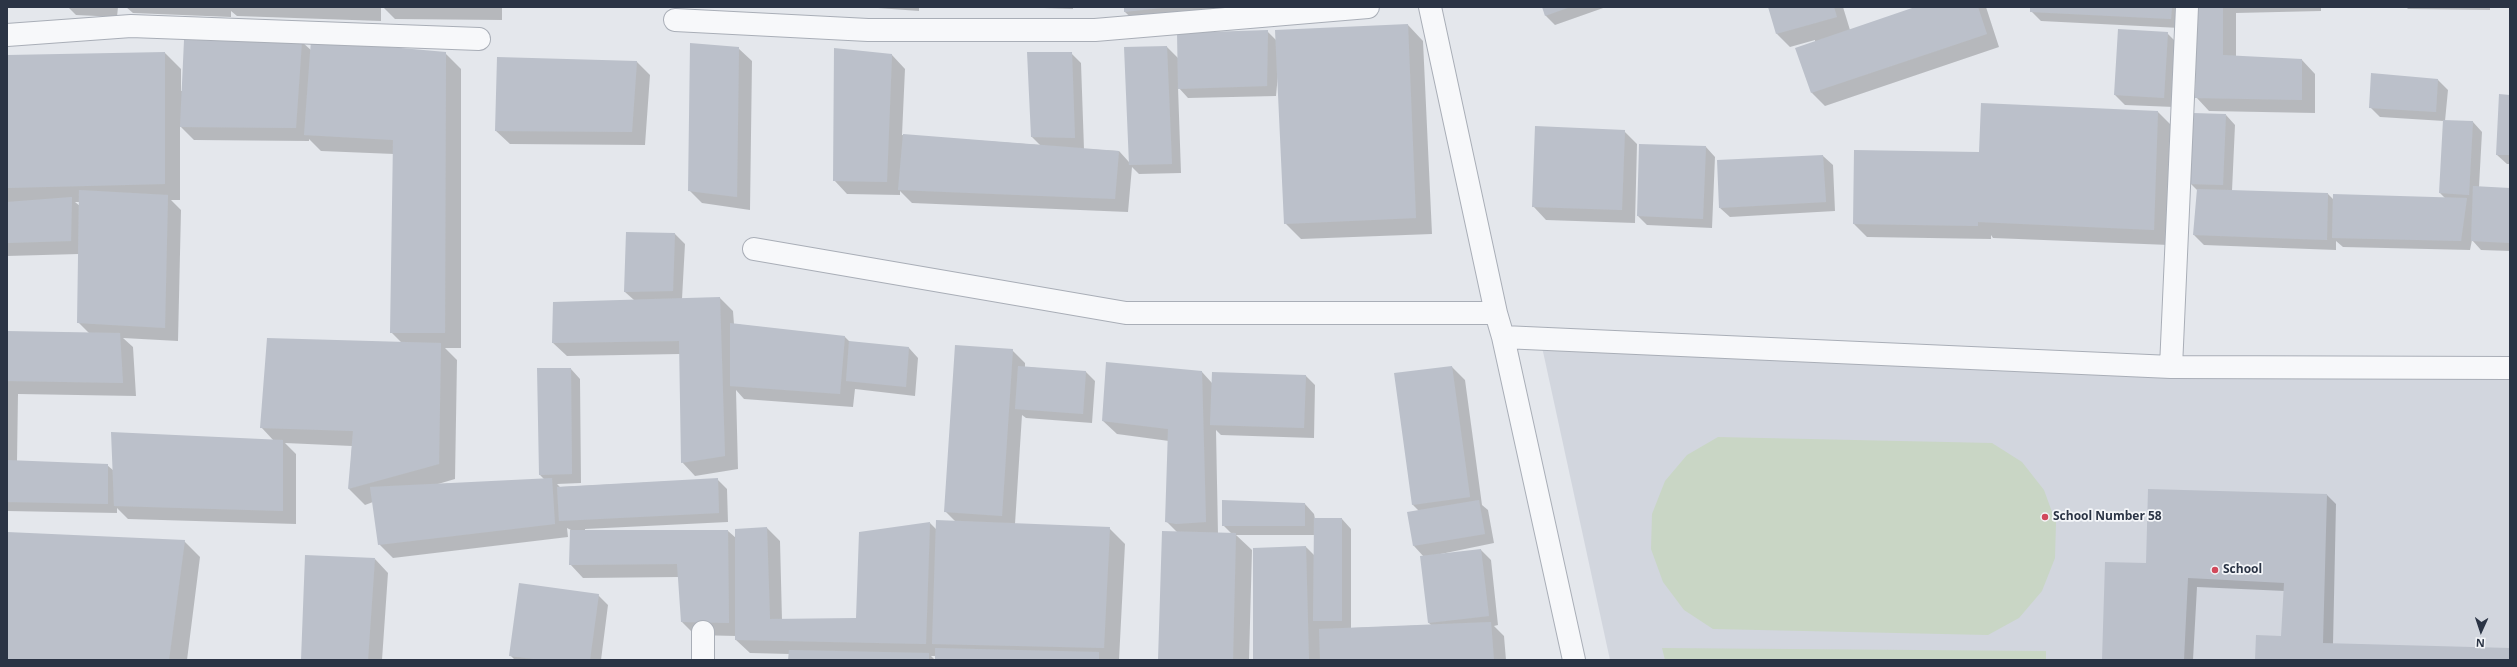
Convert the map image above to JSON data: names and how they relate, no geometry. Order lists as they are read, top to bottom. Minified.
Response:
{"places":["School Number 58","School"],"north":"bottom"}
